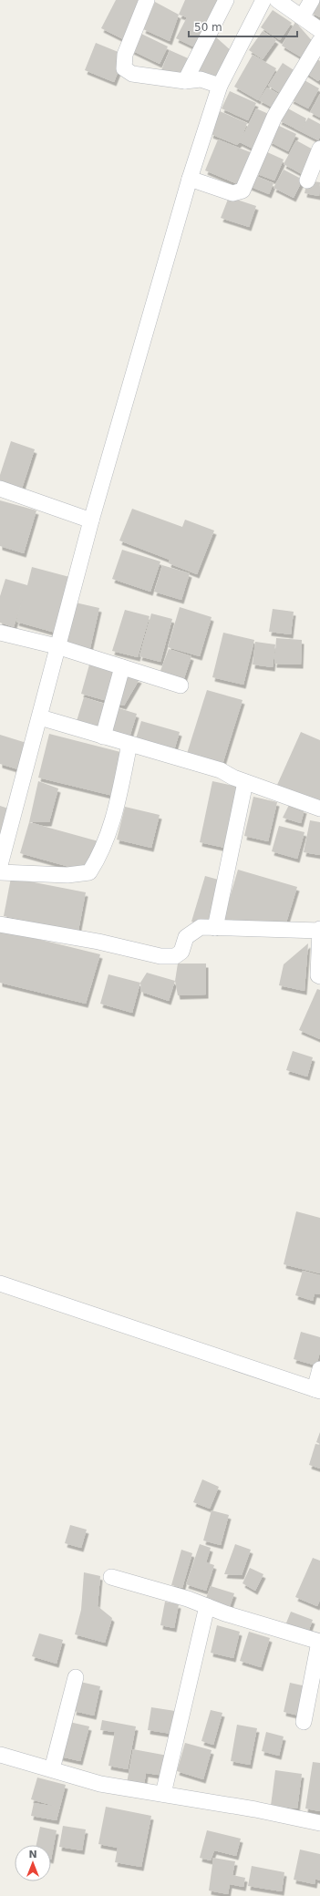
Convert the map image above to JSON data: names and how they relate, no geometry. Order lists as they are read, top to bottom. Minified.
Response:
{"scale_bar":"50 m","north":"top"}
